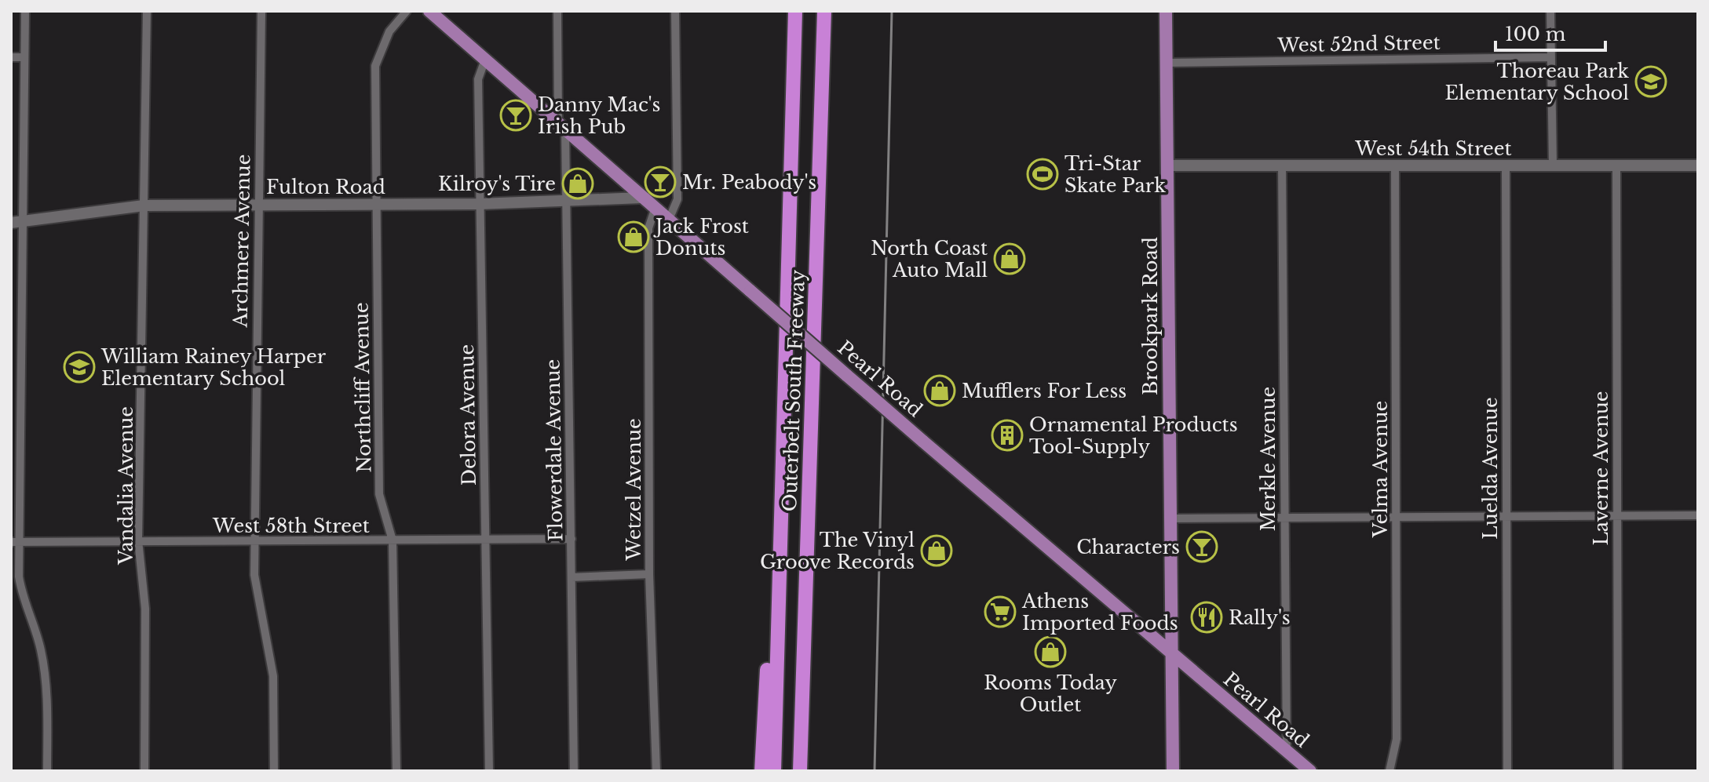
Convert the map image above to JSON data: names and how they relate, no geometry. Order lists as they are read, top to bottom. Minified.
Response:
{"streets":{"highway":["Outerbelt South Freeway"],"main road":["West 54th Street","Fulton Road","Brookpark Road","Pearl Road"],"street":["West 52nd Street","Archmere Avenue","Northcliff Avenue","Delora Avenue","Flowerdale Avenue","Merkle Avenue","Luelda Avenue","Laverne Avenue","Velma Avenue","Vandalia Avenue","Wetzel Avenue","West 58th Street"]},"crossings":[["West 52nd Street","Brookpark Road"],["West 54th Street","Brookpark Road"],["West 54th Street","Merkle Avenue"],["West 54th Street","Luelda Avenue"],["West 54th Street","Laverne Avenue"],["West 54th Street","Velma Avenue"],["Fulton Road","Archmere Avenue"],["Fulton Road","Pearl Road"],["Fulton Road","Northcliff Avenue"],["Fulton Road","Delora Avenue"],["Fulton Road","Flowerdale Avenue"],["Fulton Road","Vandalia Avenue"],["Archmere Avenue","West 58th Street"],["Brookpark Road","Pearl Road"],["Pearl Road","Delora Avenue"],["Pearl Road","Flowerdale Avenue"],["Pearl Road","Merkle Avenue"],["Pearl Road","Wetzel Avenue"],["Northcliff Avenue","West 58th Street"],["Delora Avenue","West 58th Street"],["Flowerdale Avenue","West 58th Street"],["Vandalia Avenue","West 58th Street"]],"places":{"school or university":["Thoreau Park Elementary School","William Rainey Harper Elementary School"],"bar":["Danny Mac's Irish Pub","Mr. Peabody's","Characters"],"sports":["Tri-Star Skate Park"],"shop":["Kilroy's Tire","Jack Frost Donuts","North Coast Auto Mall","Mufflers For Less","The Vinyl Groove Records","Rooms Today Outlet"],"building":["Ornamental Products Tool-Supply"],"supermarket":["Athens Imported Foods"],"restaurant":["Rally's"]},"scale_bar":"100 m"}
